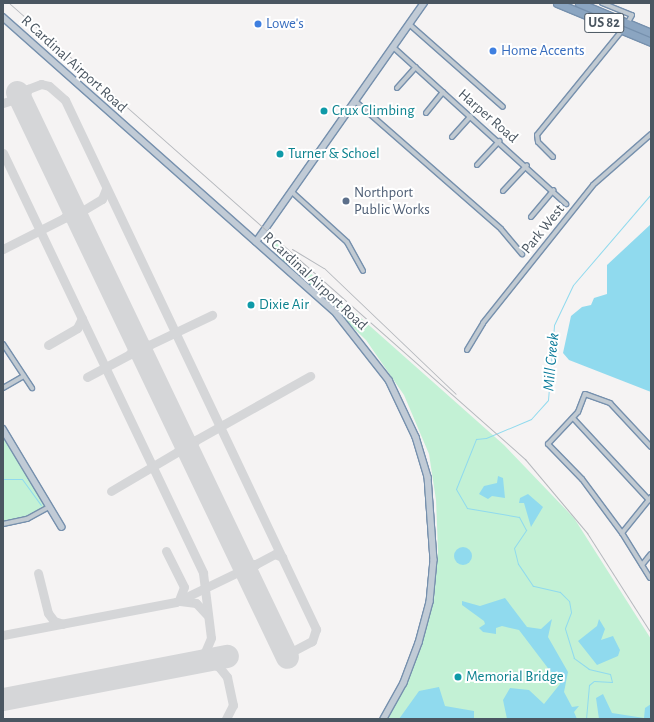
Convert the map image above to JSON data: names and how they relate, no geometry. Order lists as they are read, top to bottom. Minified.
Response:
{"streets":{"highway":["US 82"],"main road":["R Cardinal Airport Road"],"street":["Harper Road","Park West"]},"water":["Mill Creek"],"places":["Lowe's","Home Accents","Crux Climbing","Turner & Schoel","Northport Public Works","Dixie Air","Memorial Bridge"]}
